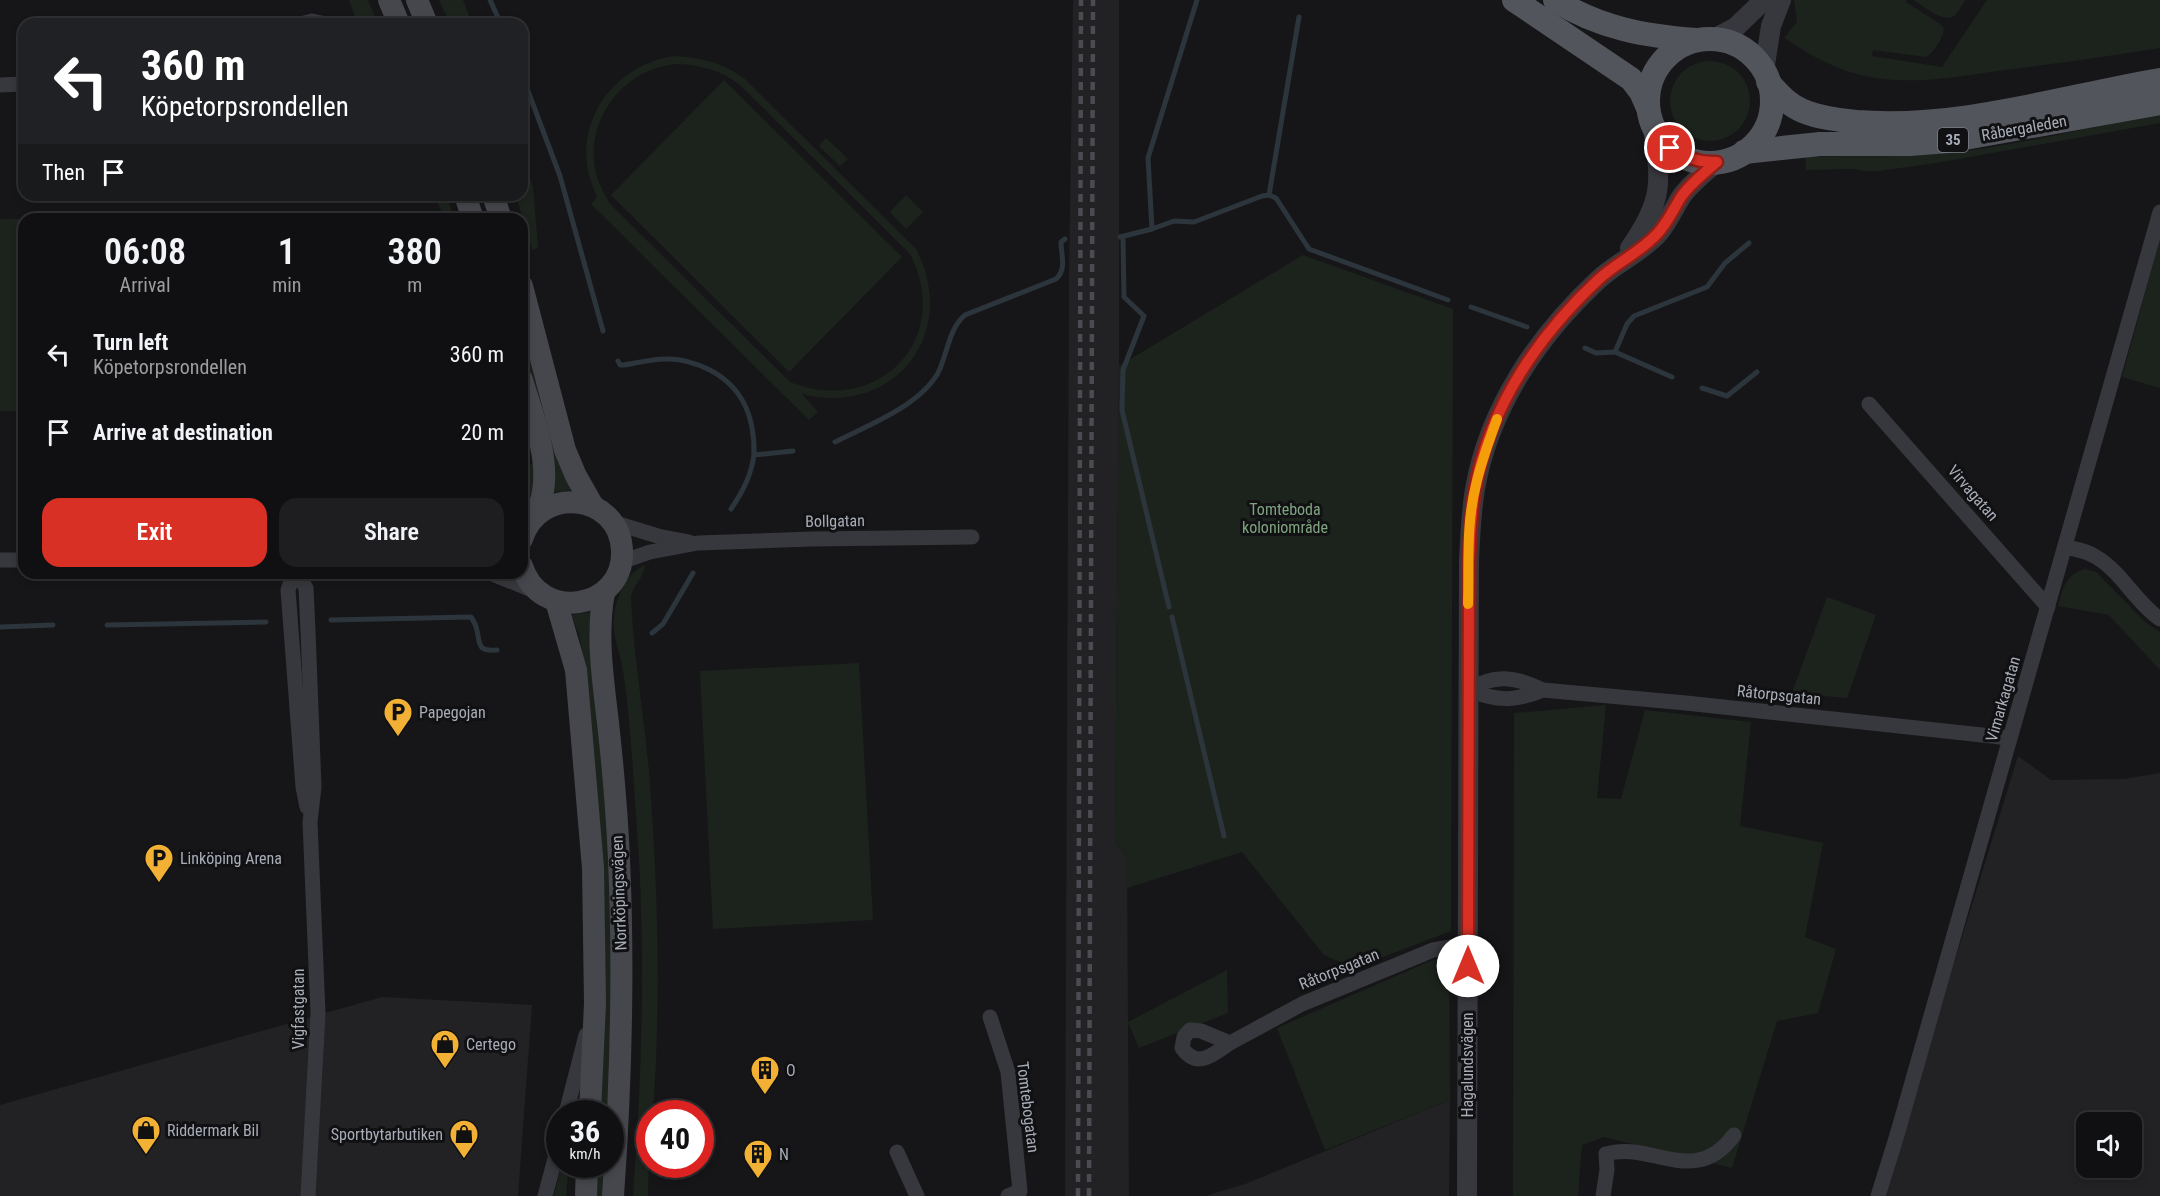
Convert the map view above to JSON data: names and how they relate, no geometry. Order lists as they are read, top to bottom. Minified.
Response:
{"streets":{"main road":["Råbergaleden","35","Norrköpingsvägen"],"street":["Virvagatan","Bollgatan","Råtorpsgatan","Vimarkagatan","Vigfastgatan","Hagalundsvägen","Tomtebogatan"]},"crossings":[["Råbergaleden","35"],["Råbergaleden","Hagalundsvägen"],["35","Hagalundsvägen"],["Virvagatan","Vimarkagatan"],["Råtorpsgatan","Vimarkagatan"],["Råtorpsgatan","Hagalundsvägen"]],"parks":["Tomteboda koloniområde"],"places":{"parking":["Papegojan","Linköping Arena"],"shop":["Certego","Riddermark Bil","Sportbytarbutiken"],"building":["O","N"]},"page":{"turn":["360 m","Köpetorpsrondellen"],"then":"Then","eta":["06:08","Arrival","1","min","380","m"],"list":[{"name":"Turn left","note":"Köpetorpsrondellen","value":"360 m"},{"name":"Arrive at destination","value":"20 m"}],"buttons":["Exit","Share"],"speed":"36 km/h","limit":"40"}}
